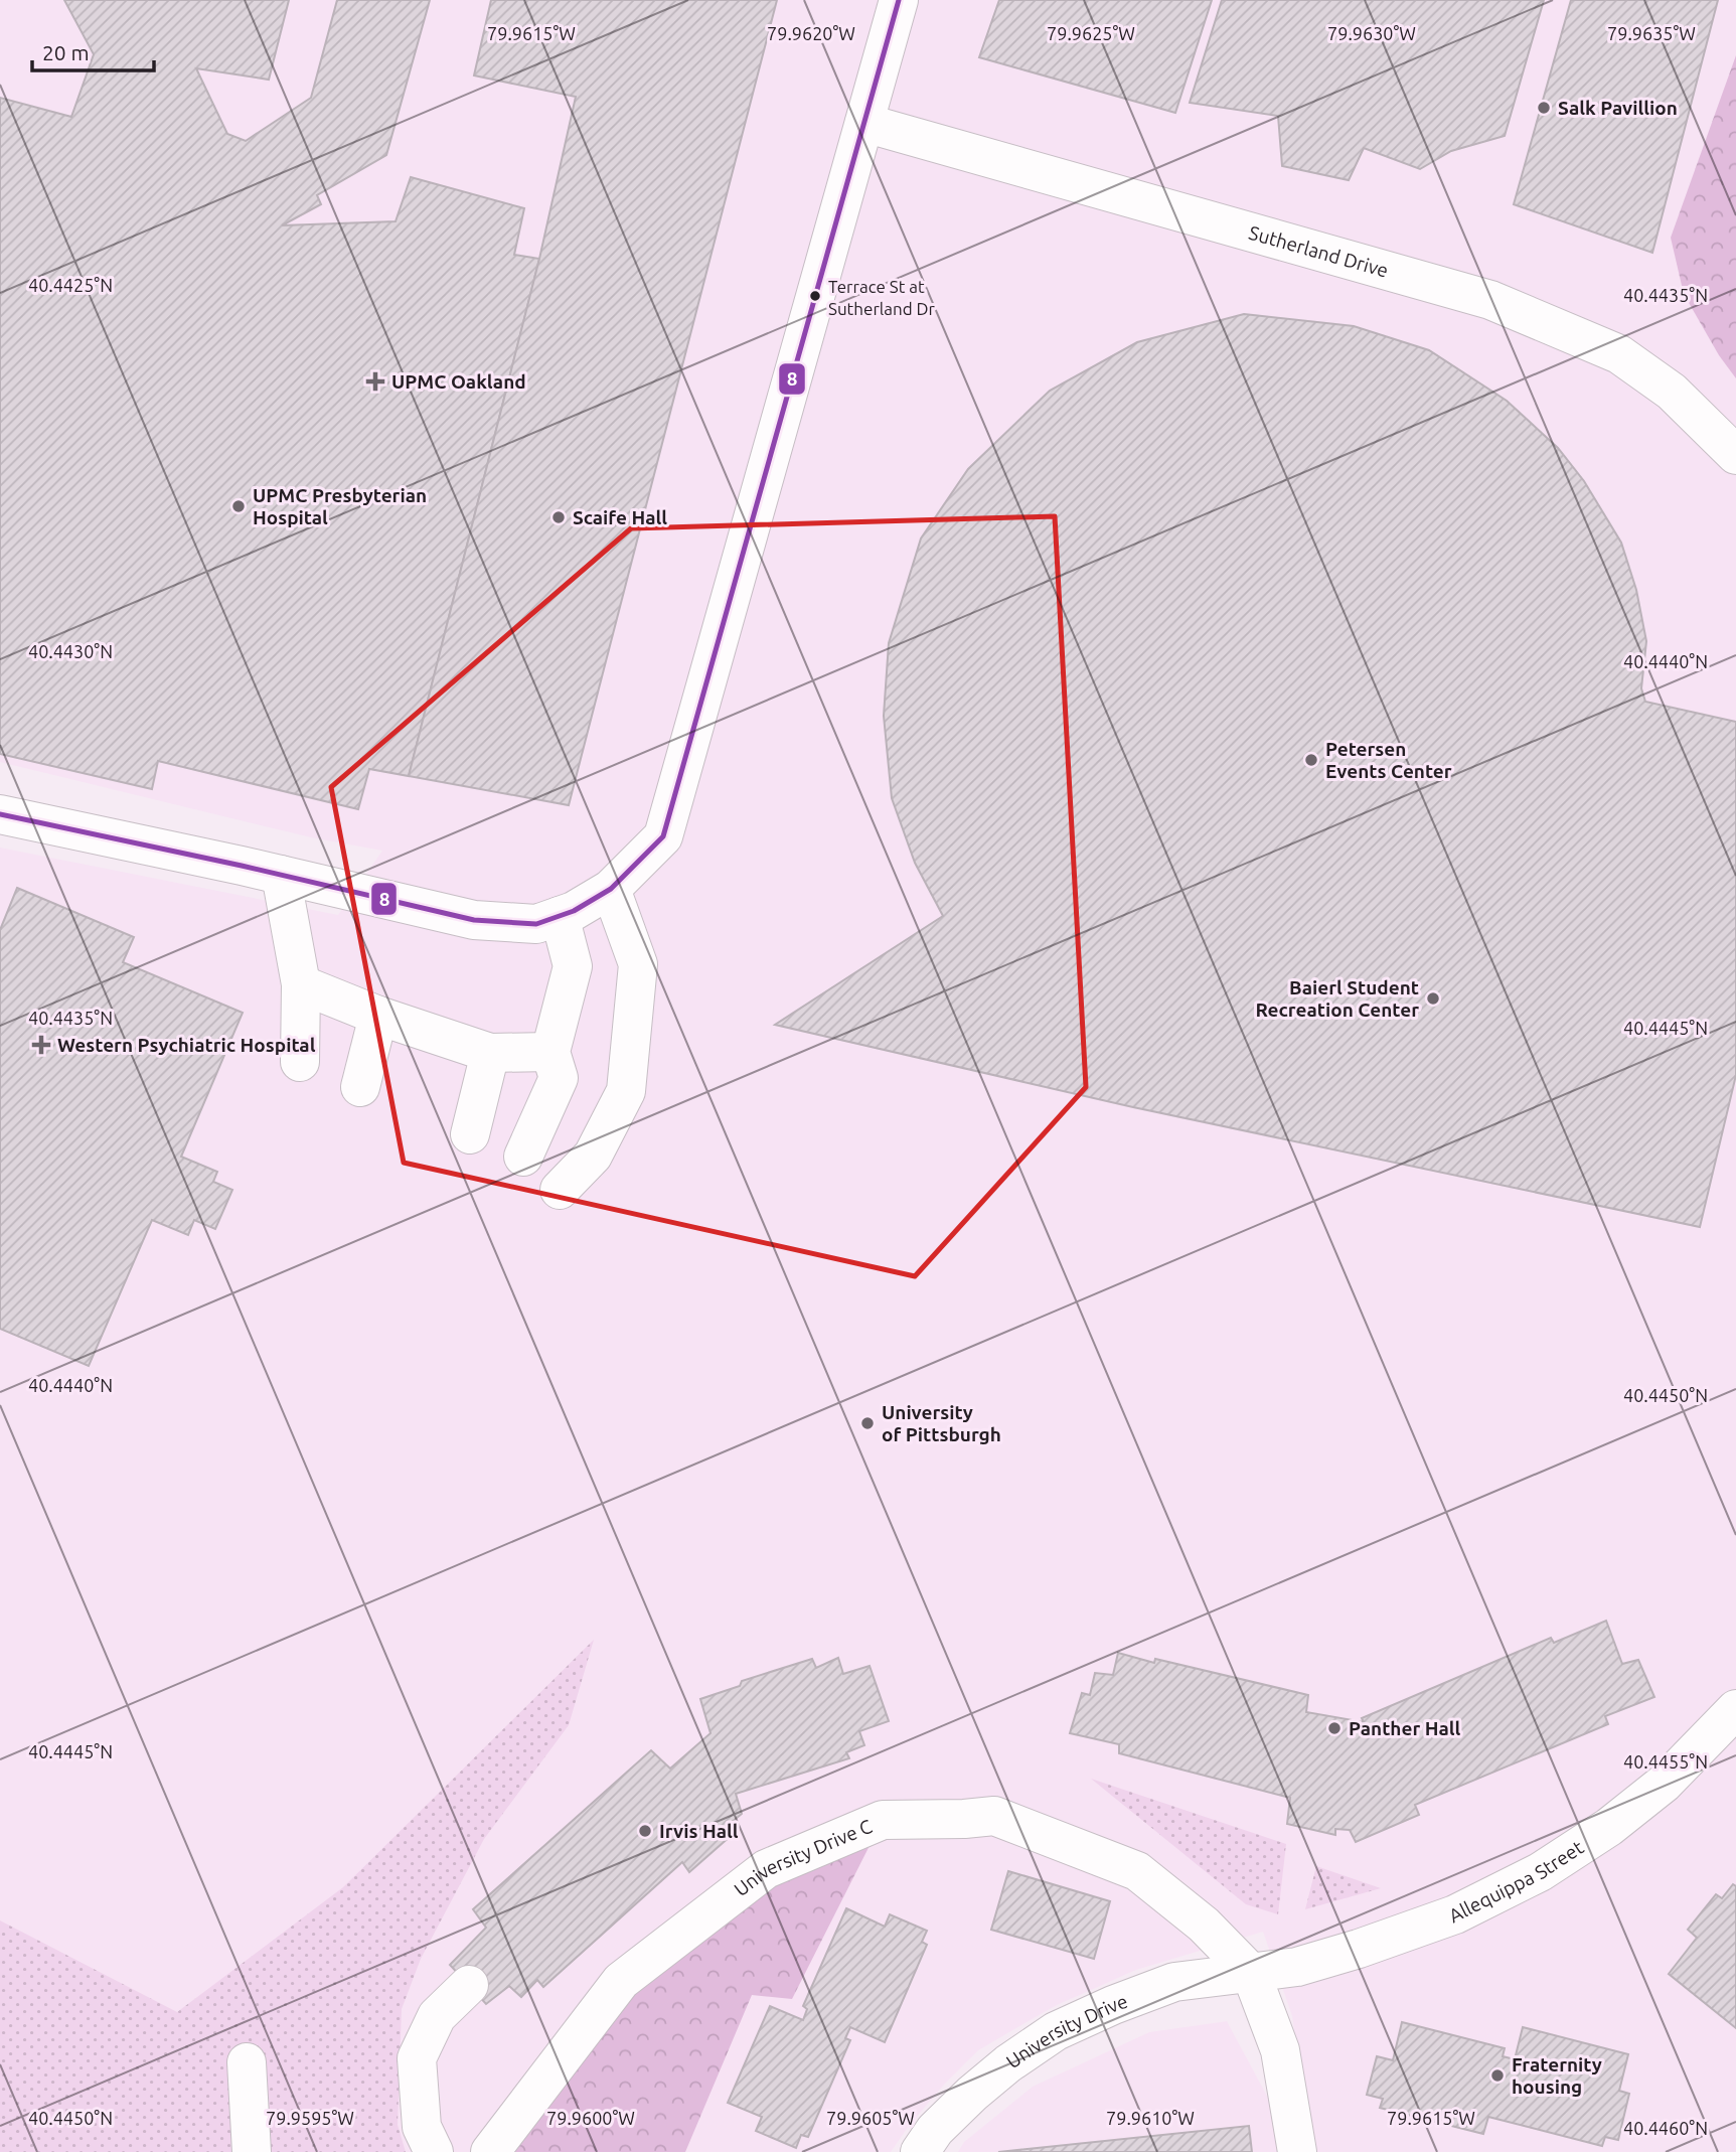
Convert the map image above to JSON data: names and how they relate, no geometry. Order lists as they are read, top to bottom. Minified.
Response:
{"streets":{"street":["Sutherland Drive","University Drive C","Allequippa Street","University Drive"]},"crossings":[["University Drive C","Allequippa Street"],["University Drive C","University Drive"],["Allequippa Street","University Drive"]],"places":{"other":["Salk Pavillion","Terrace St at Sutherland Dr","UPMC Presbyterian Hospital","Scaife Hall","Petersen Events Center","Baierl Student Recreation Center","University of Pittsburgh","Panther Hall","Irvis Hall","Fraternity housing"],"health":["UPMC Oakland","Western Psychiatric Hospital"]},"lines":["transit line 8"],"scale_bar":"20 m","coordinates":["79.9615°W","79.9620°W","79.9625°W","79.9630°W","79.9635°W","40.4425°N","40.4435°N","40.4430°N","40.4440°N","40.4445°N","40.4450°N","40.4455°N","79.9595°W","79.9600°W","79.9605°W","79.9610°W","40.4460°N"]}
